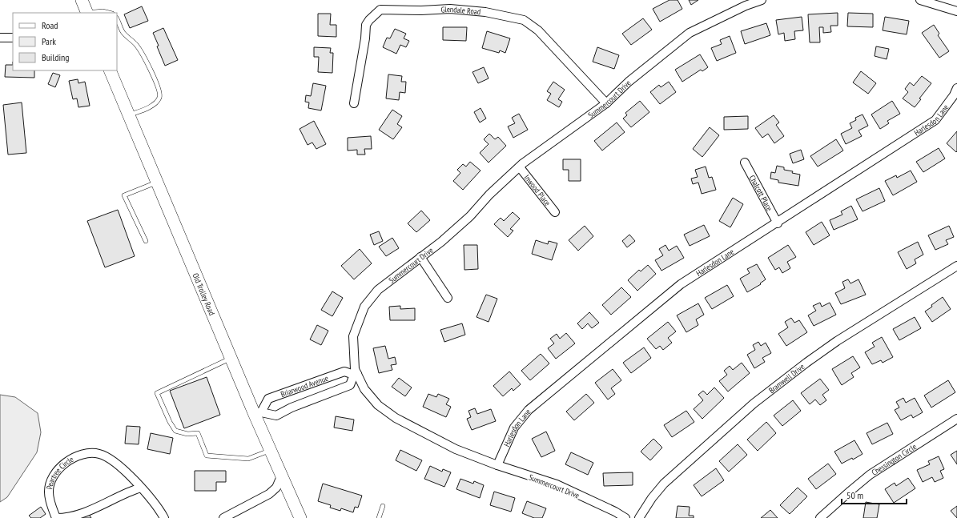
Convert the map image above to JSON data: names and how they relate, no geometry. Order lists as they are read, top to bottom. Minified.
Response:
{"streets":{"main road":["Old Trolley Road"],"street":["Glendale Road","Summercourt Drive","Harlesdon Lane","Inwood Place","Chalcott Place","Bramwell Drive","Briarwood Avenue","Chessington Circle","Peartree Circle"]},"crossings":[["Glendale Road","Summercourt Drive"],["Summercourt Drive","Harlesdon Lane"],["Summercourt Drive","Inwood Place"],["Summercourt Drive","Briarwood Avenue"],["Harlesdon Lane","Chalcott Place"],["Old Trolley Road","Briarwood Avenue"]],"legend":["Road","Park","Building"],"scale_bar":"50 m"}
